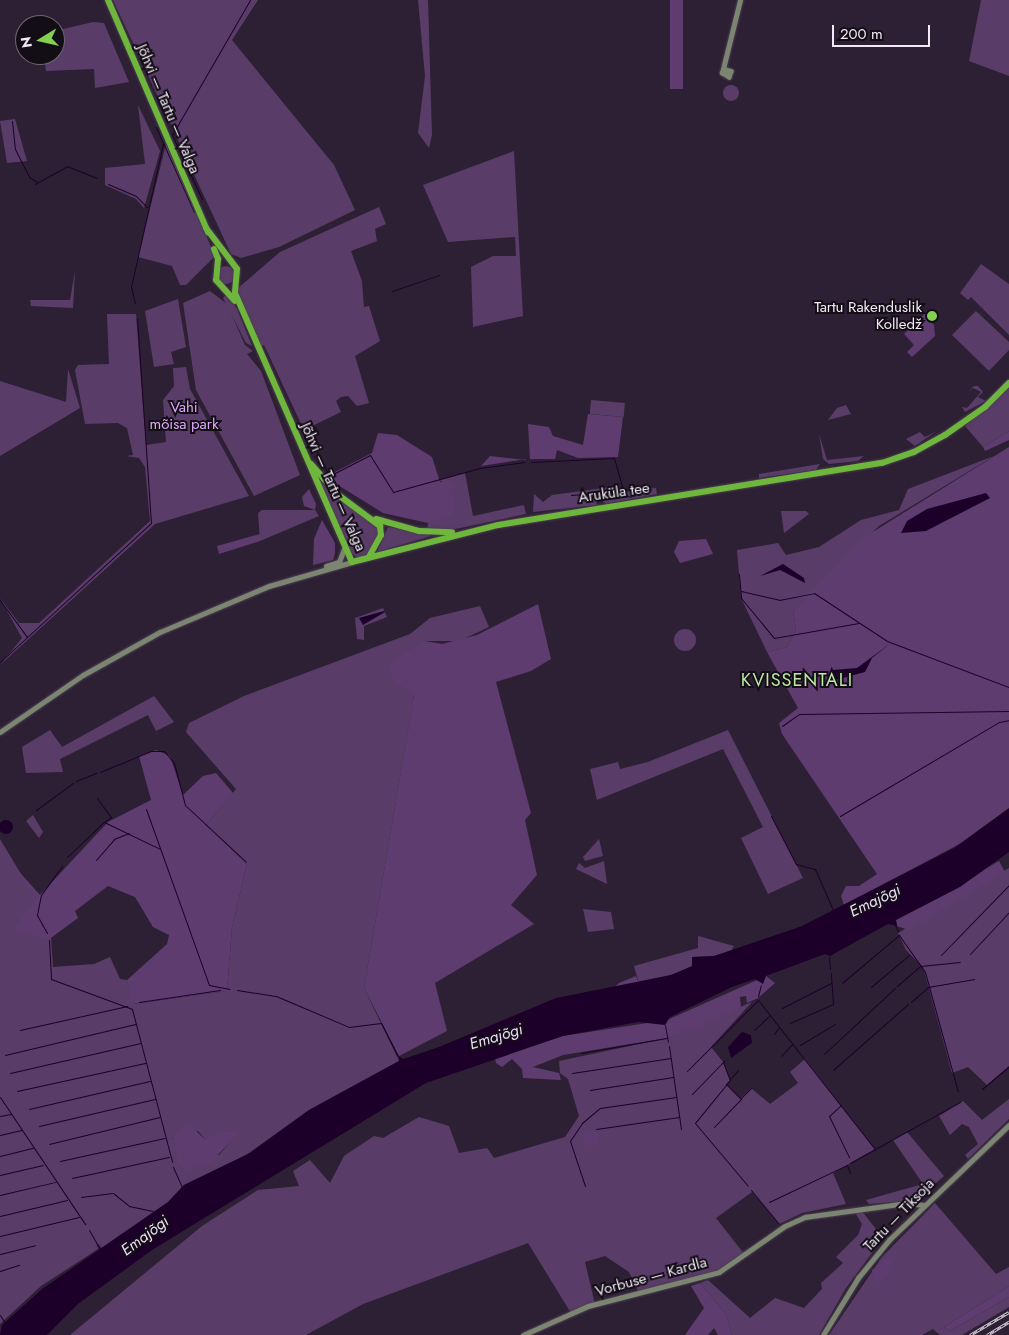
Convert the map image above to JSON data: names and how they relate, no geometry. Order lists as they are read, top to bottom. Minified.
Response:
{"streets":{"highway":["Jõhvi — Tartu — Valga","Aruküla tee"],"main road":["Tartu — Tiksoja","Vorbuse — Kardla"]},"crossings":[["Jõhvi — Tartu — Valga","Aruküla tee"],["Tartu — Tiksoja","Vorbuse — Kardla"]],"districts":["KVISSENTALI"],"water":["Emajõgi"],"parks":["Vahi mõisa park"],"places":["Tartu Rakenduslik Kolledž"],"scale_bar":"200 m","north":"left"}
